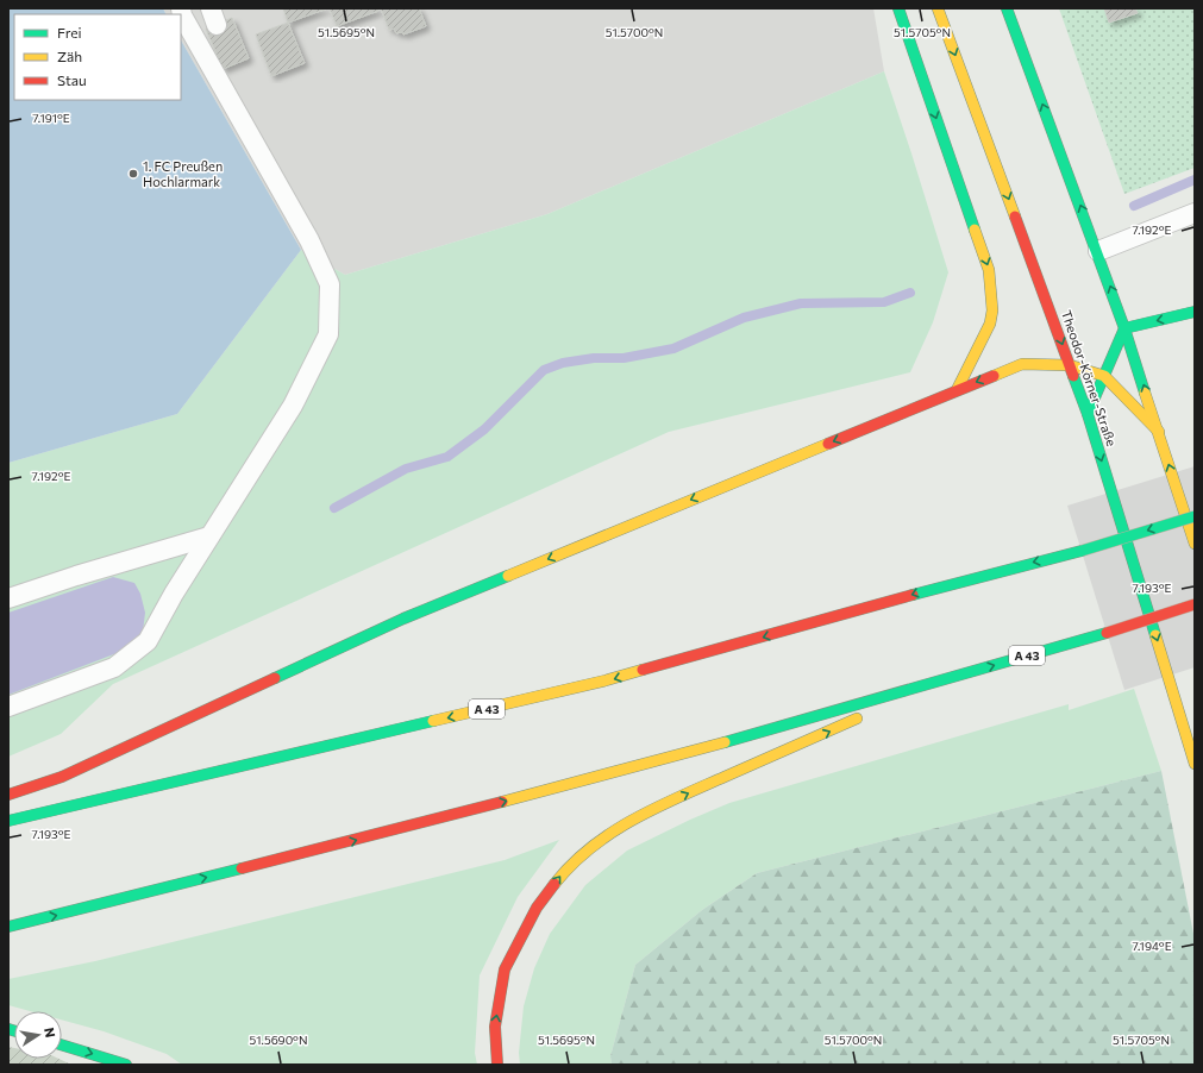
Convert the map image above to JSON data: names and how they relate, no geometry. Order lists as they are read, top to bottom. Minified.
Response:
{"streets":{"main road":["Theodor-Körner-Straße","A 43"]},"places":["1. FC Preußen Hochlarmark"],"legend":["Frei","Zäh","Stau"],"north":"right","coordinates":["51.5695°N","51.5700°N","51.5705°N","7.191°E","7.192°E","7.193°E","7.194°E","51.5690°N"]}
